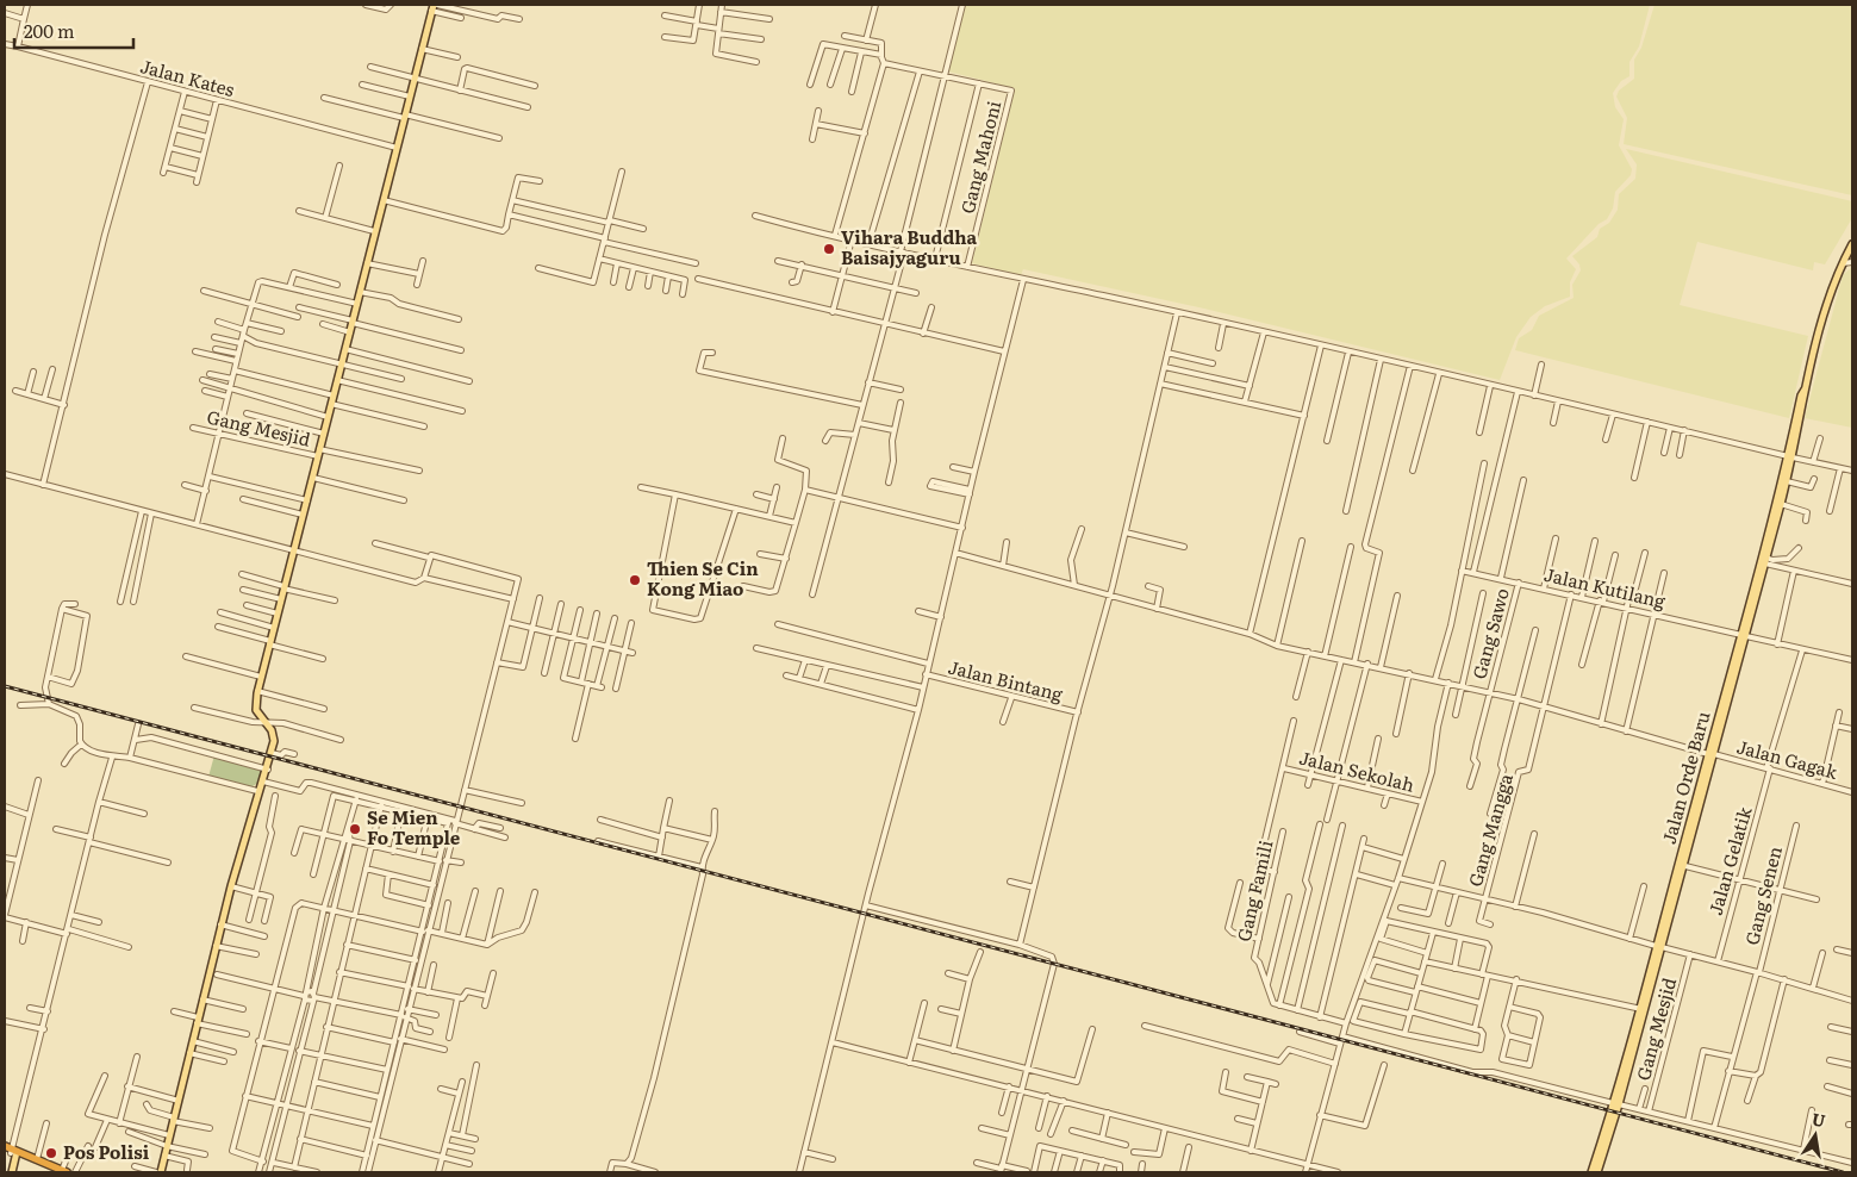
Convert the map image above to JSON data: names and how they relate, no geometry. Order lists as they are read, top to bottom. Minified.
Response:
{"streets":{"main road":["Jalan Orde Baru"],"street":["Jalan Kates","Gang Mahoni","Gang Mesjid","Jalan Kutilang","Gang Sawo","Jalan Bintang","Jalan Gagak","Jalan Sekolah","Gang Mangga","Jalan Gelatik","Gang Famili","Gang Senen"]},"crossings":[["Jalan Kutilang","Gang Sawo"],["Jalan Kutilang","Jalan Orde Baru"],["Jalan Kutilang","Jalan Gelatik"],["Gang Sawo","Jalan Gagak"],["Jalan Gagak","Jalan Orde Baru"],["Jalan Gagak","Gang Mangga"],["Jalan Gagak","Jalan Gelatik"]],"places":["Vihara Buddha Baisajyaguru","Thien Se Cin Kong Miao","Se Mien Fo Temple","Pos Polisi"],"scale_bar":"200 m","north":"top"}
